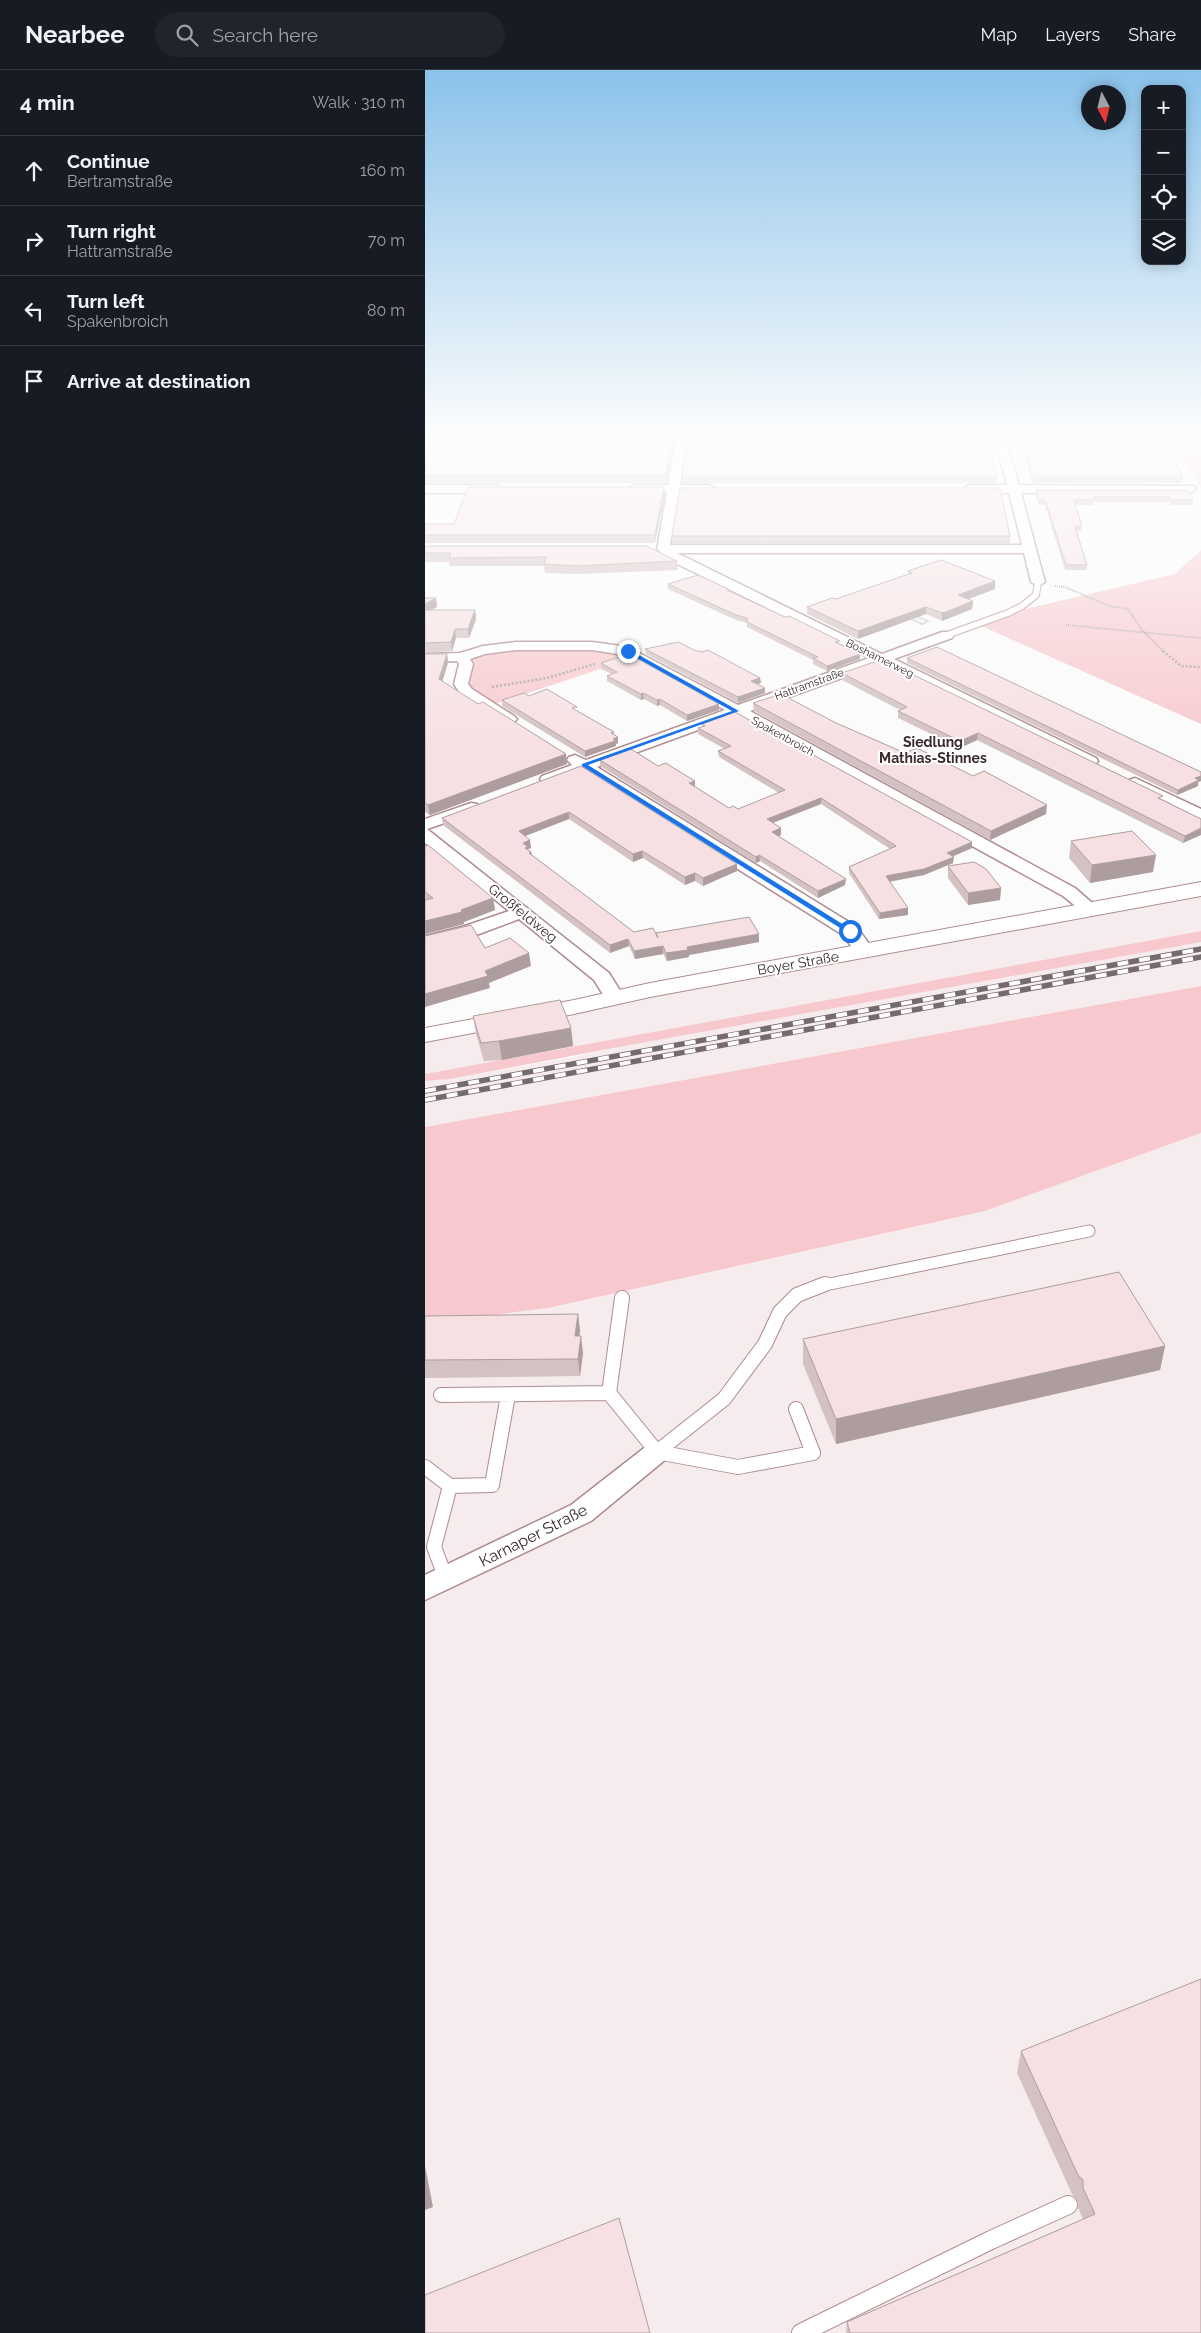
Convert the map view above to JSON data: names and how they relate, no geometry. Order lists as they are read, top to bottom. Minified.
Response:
{"streets":{"street":["Boshamerweg","Hattramstraße","Spakenbroich","Großfeldweg","Boyer Straße","Karnaper Straße"]},"crossings":[["Boshamerweg","Hattramstraße"],["Hattramstraße","Spakenbroich"],["Spakenbroich","Boyer Straße"],["Großfeldweg","Boyer Straße"]],"districts":["Siedlung Mathias-Stinnes"],"north":"bottom","page":{"header":"Nearbee","search":"Search here","nav":["Map","Layers","Share"],"heading":["4 min","Walk · 310 m"],"map_buttons":["+","−"],"list":[["Continue","Bertramstraße","160 m"],["Turn right","Hattramstraße","70 m"],["Turn left","Spakenbroich","80 m"],"Arrive at destination"]}}
